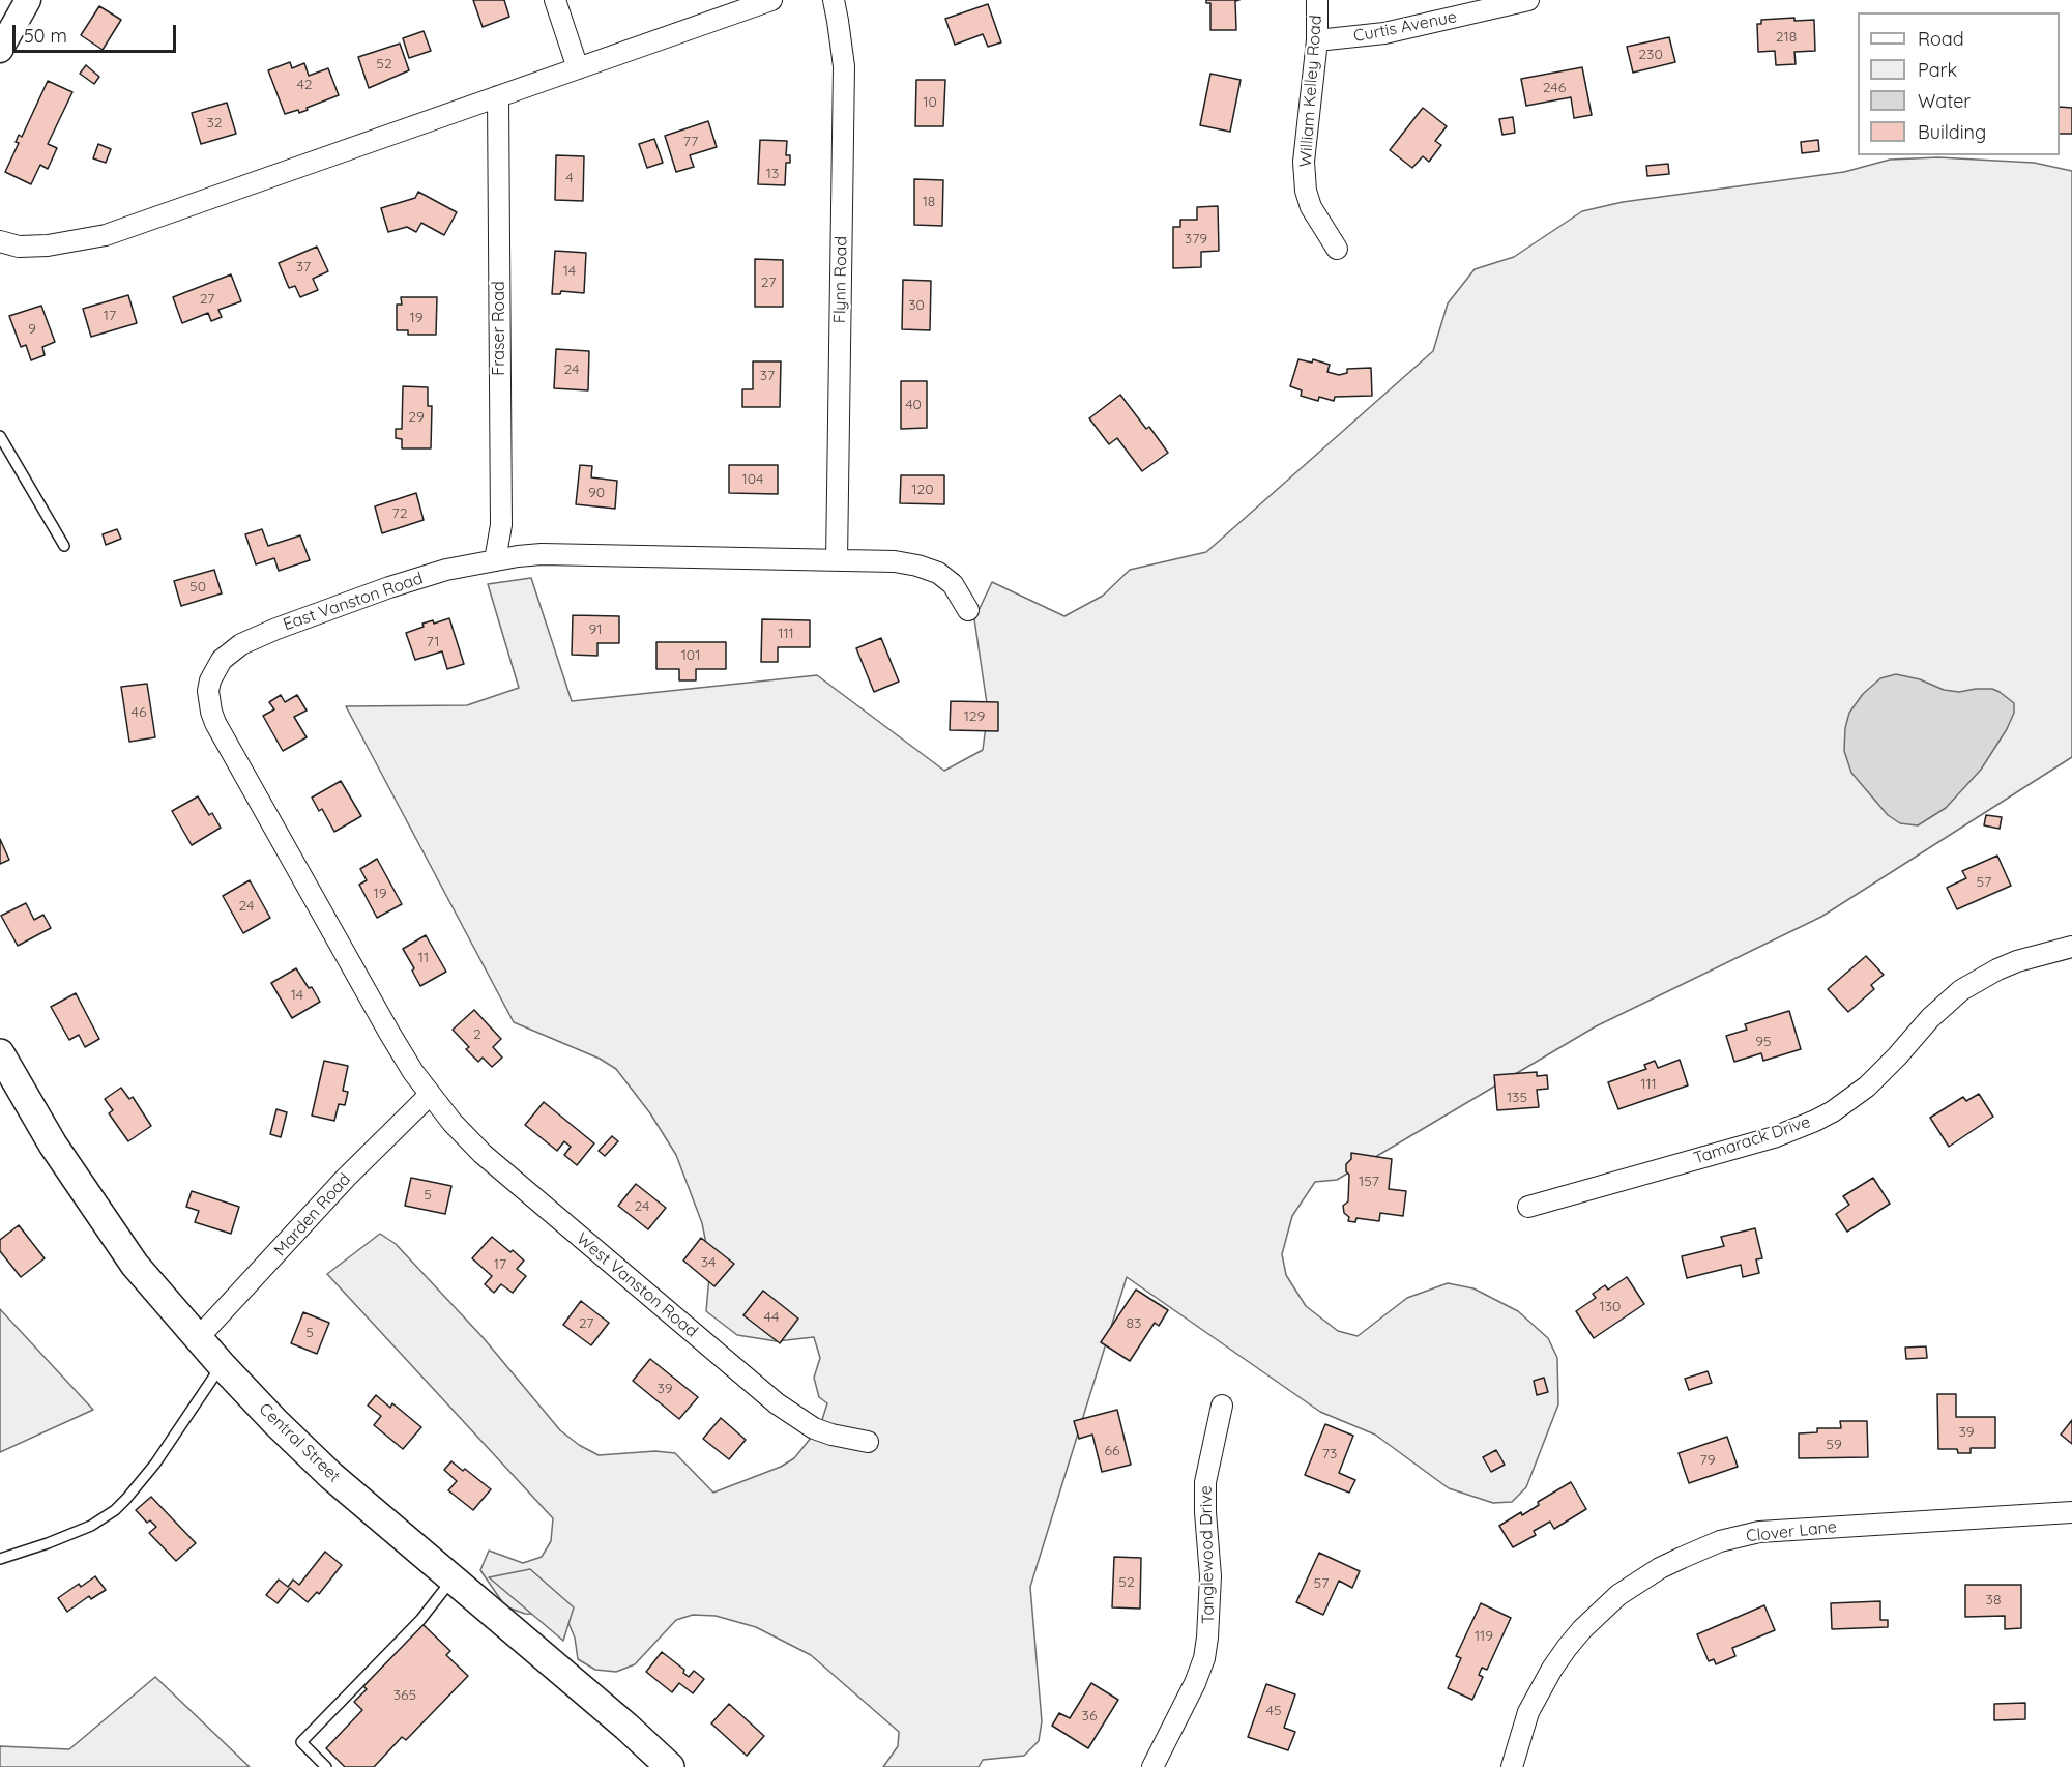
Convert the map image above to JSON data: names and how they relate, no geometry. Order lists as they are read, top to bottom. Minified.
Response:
{"streets":{"main road":["Central Street"],"street":["Curtis Avenue","William Kelley Road","Flynn Road","Fraser Road","East Vanston Road","Tamarack Drive","Marden Road","West Vanston Road","Clover Lane","Tanglewood Drive"]},"crossings":[["Curtis Avenue","William Kelley Road"],["Flynn Road","East Vanston Road"],["Fraser Road","East Vanston Road"],["East Vanston Road","Marden Road"],["East Vanston Road","West Vanston Road"],["Marden Road","West Vanston Road"],["Marden Road","Central Street"]],"house_numbers":["218","230","52","42","246","10","32","77","13","4","18","379","37","14","27","27","30","17","19","9","24","37","40","29","104","120","90","72","50","91","111","71","101","46","129","57","19","24","11","14","2","95","111","135","157","5","24","34","17","130","44","27","83","5","39","39","59","66","73","79","52","57","38","119","365","45","36"],"legend":["Road","Park","Water","Building"],"scale_bar":"50 m"}
